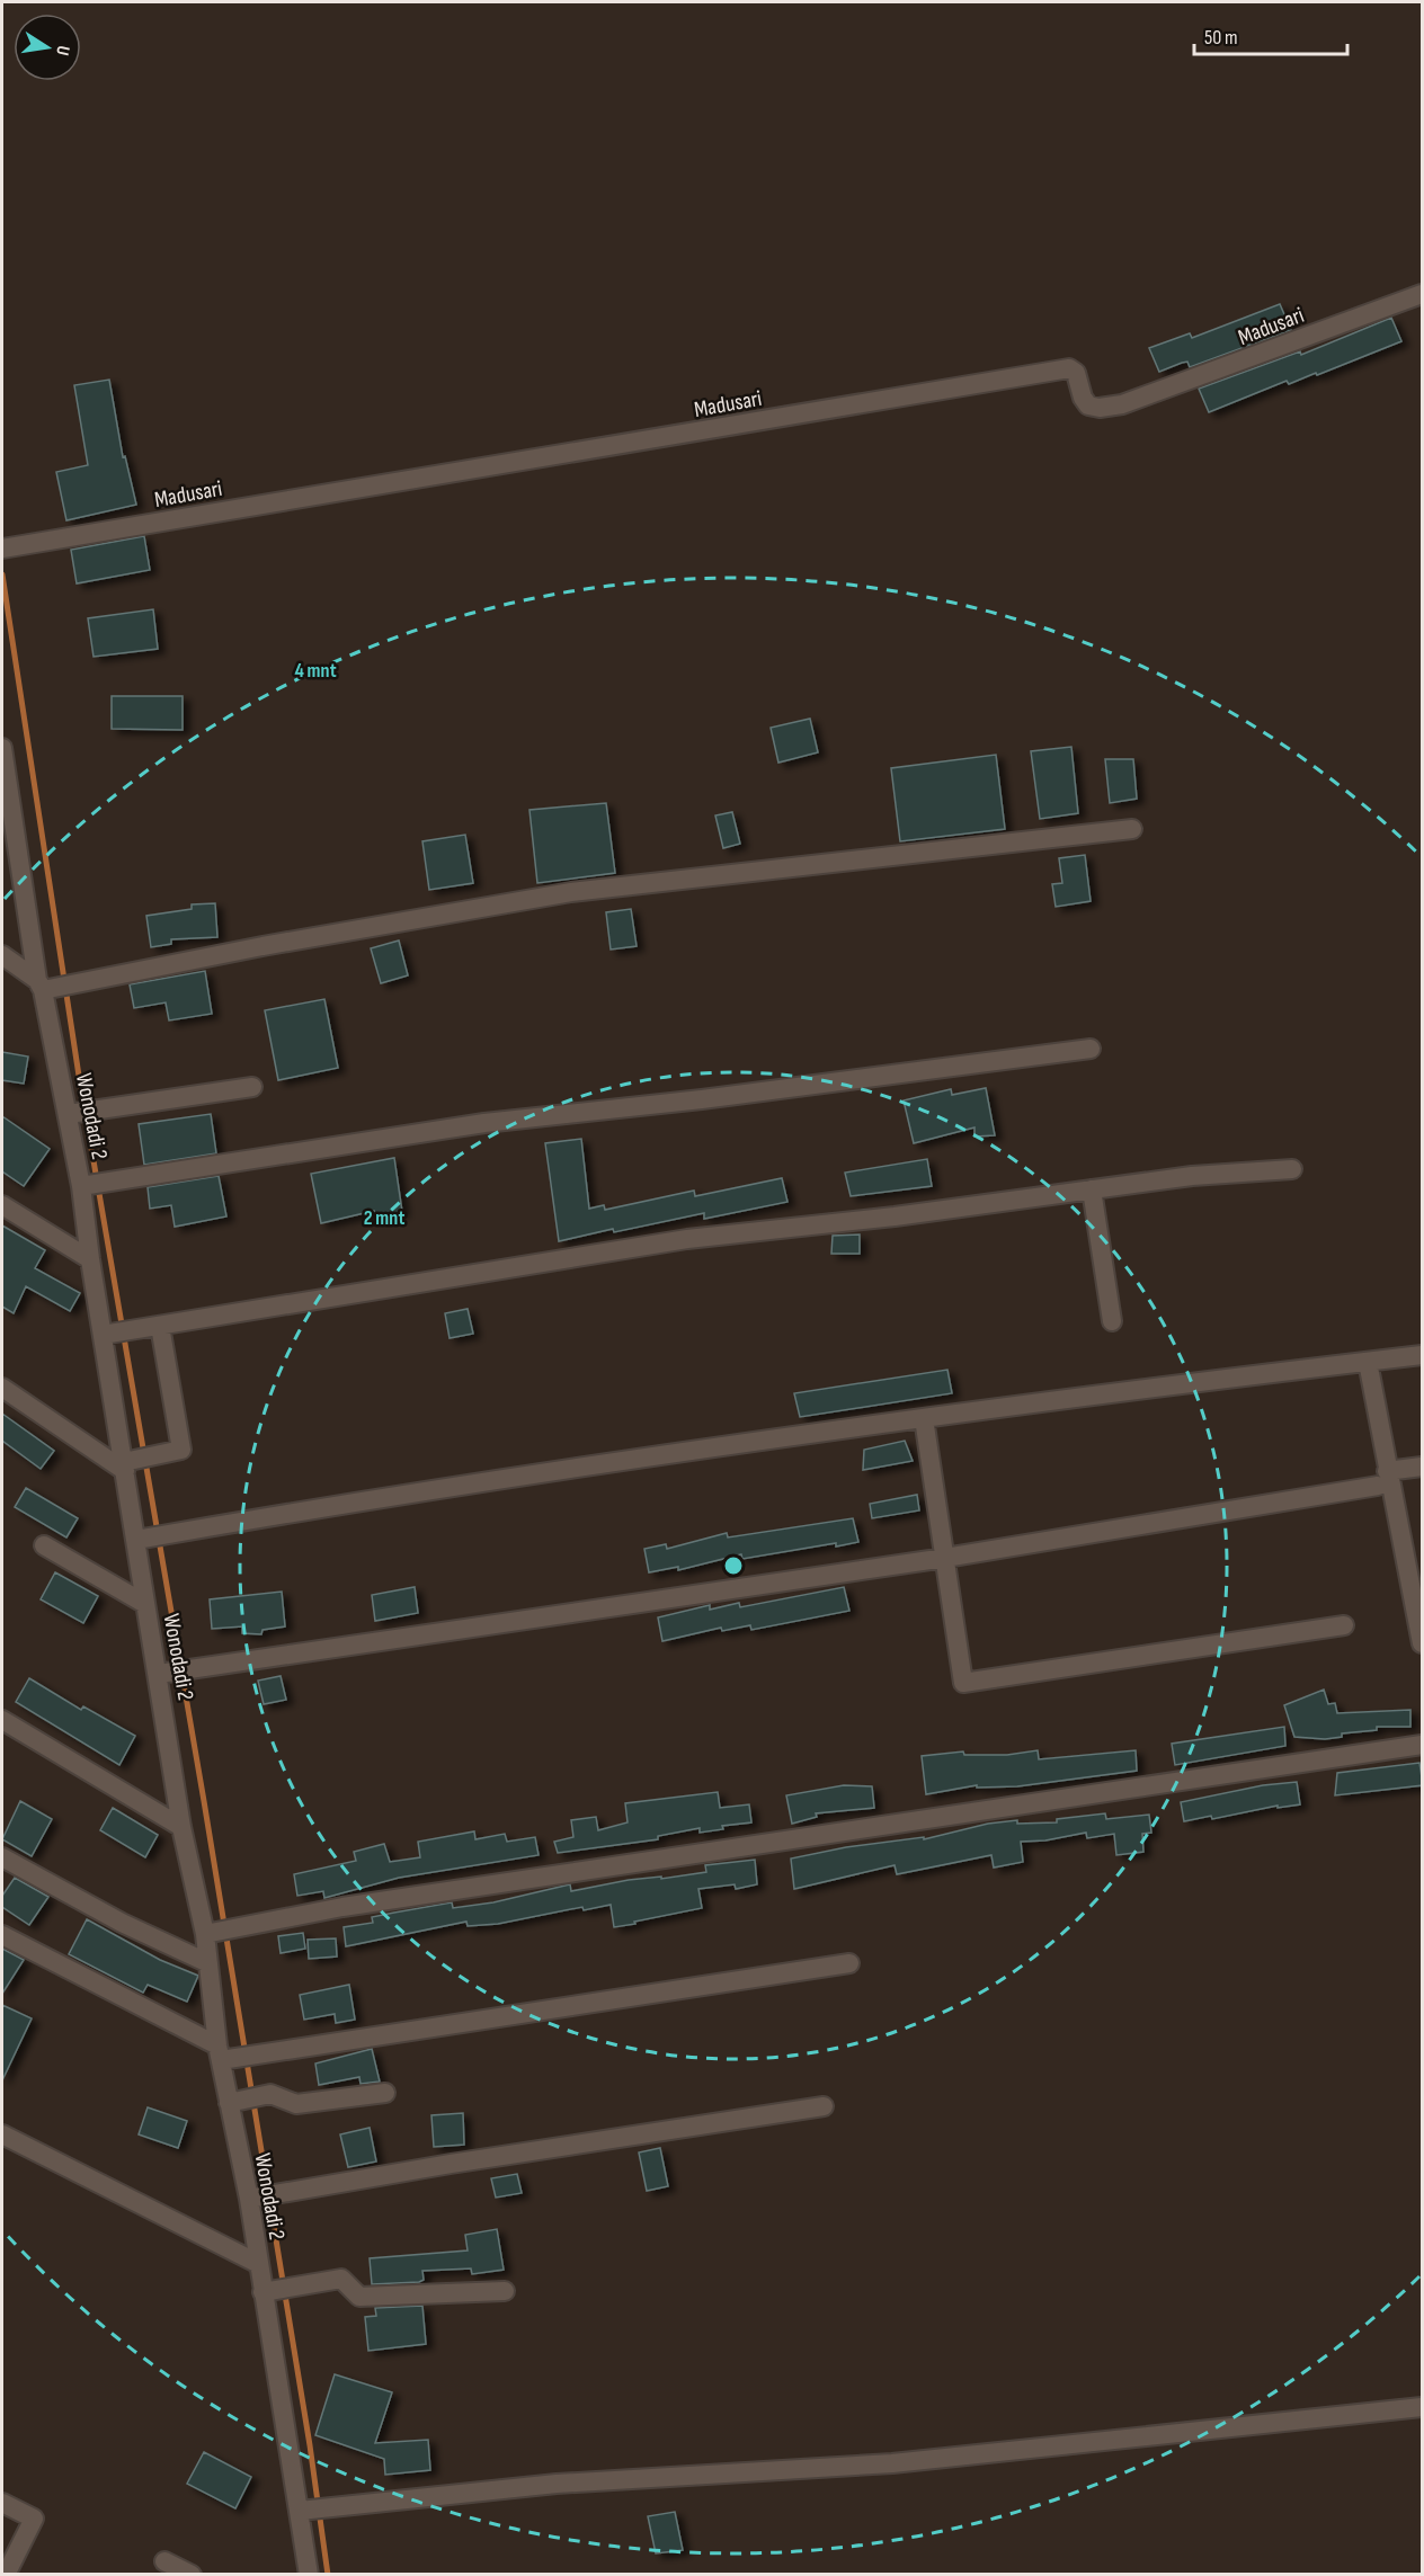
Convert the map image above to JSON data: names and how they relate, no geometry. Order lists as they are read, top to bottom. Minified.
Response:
{"streets":{"street":["Madusari","Wonodadi 2"]},"scale_bar":"50 m","north":"right","rings":["4 mnt","2 mnt"]}
